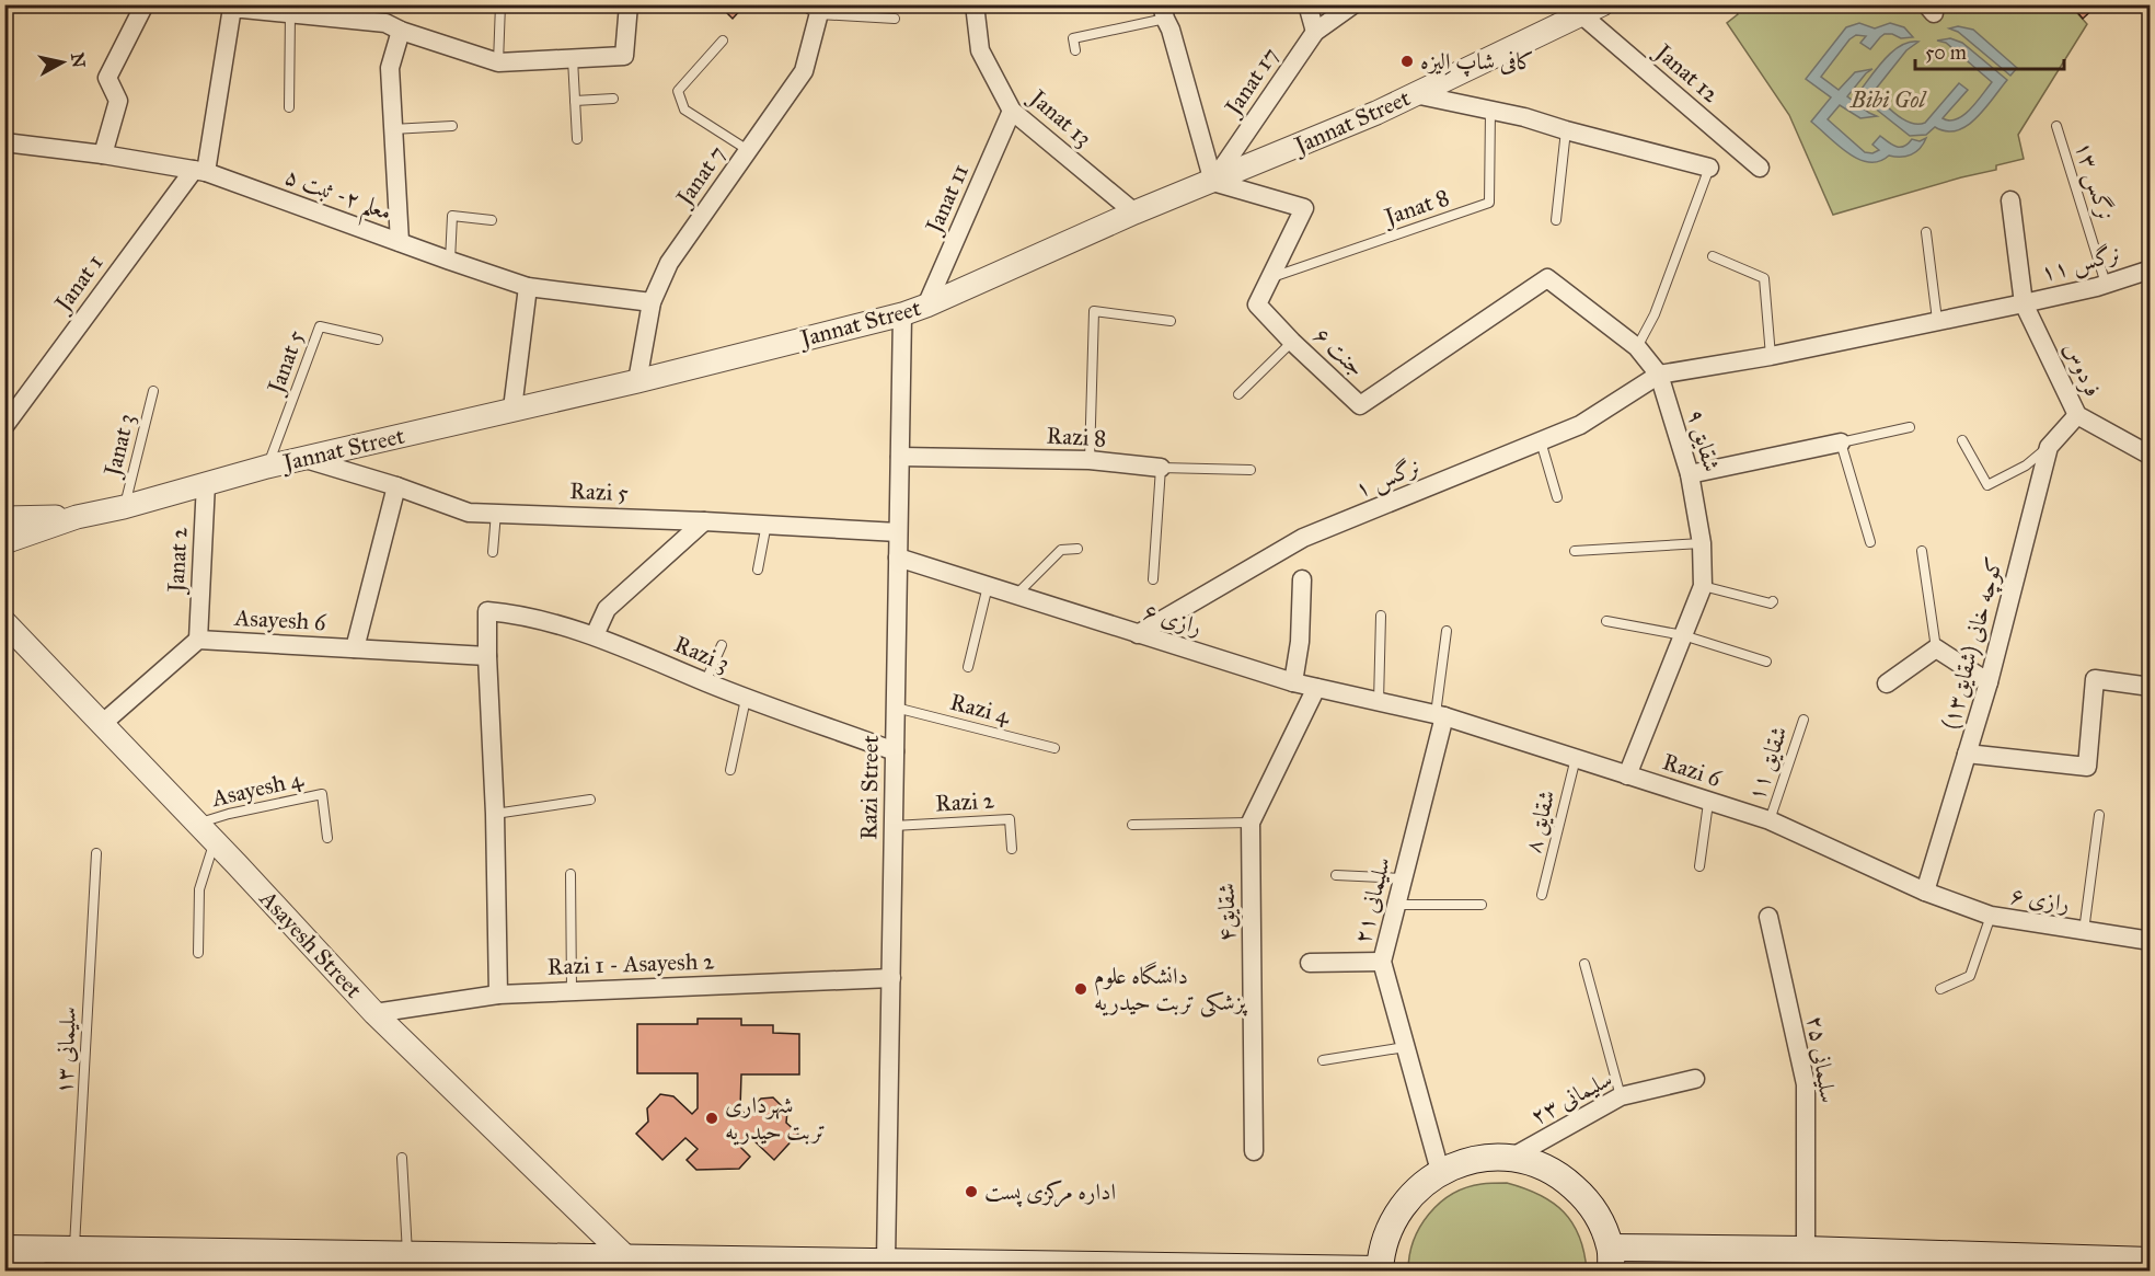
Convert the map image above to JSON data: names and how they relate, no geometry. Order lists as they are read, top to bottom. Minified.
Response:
{"streets":{"street":["Janat 12","Janat 17","Janat 13","Jannat Street","Janat 7","معلم ۲- ثبت ۵","Janat 11","نرگس ۱۱","Janat 1","جنت ۶","فردوس","Razi 8","شقایق ۹","نرگس ۱","Razi 5","Janat 2","رازی ۶","Asayesh 6","کوچه خانی (شقایق۱۳)","Razi 3","Razi 6","Razi Street","سلیمانی ۲۱","شقایق۴","Asayesh Street","Razi 1 - Asayesh 2","سلیمانی ۲۵","سلیمانی ۲۳"],"lane":["نرگس ۱۳","Janat 8","Janat 5","Janat 3","Razi 4","شقایق ۱۱","Asayesh 4","Razi 2","شقایق ۸","سلیمانی ۱۳"]},"crossings":[["Janat 12","Jannat Street"],["Janat 17","Jannat Street"],["Janat 13","Jannat Street"],["Janat 13","Janat 11"],["Jannat Street","Janat 7"],["Jannat Street","Janat 11"],["Jannat Street","Janat 5"],["Jannat Street","Janat 3"],["Jannat Street","Razi 5"],["Jannat Street","Janat 2"],["Jannat Street","Razi Street"],["Janat 7","معلم ۲- ثبت ۵"],["نرگس ۱۳","نرگس ۱۱"],["معلم ۲- ثبت ۵","Janat 1"],["نرگس ۱۱","فردوس"],["نرگس ۱۱","شقایق ۹"],["نرگس ۱۱","نرگس ۱"],["جنت ۶","شقایق ۹"],["فردوس","کوچه خانی (شقایق۱۳)"],["Razi 8","Razi Street"],["شقایق ۹","نرگس ۱"],["شقایق ۹","Razi 6"],["نرگس ۱","رازی ۶"],["Razi 5","Razi Street"],["Janat 2","Asayesh 6"],["رازی ۶","کوچه خانی (شقایق۱۳)"],["رازی ۶","Razi 6"],["رازی ۶","Razi Street"],["رازی ۶","سلیمانی ۲۱"],["رازی ۶","شقایق۴"],["Asayesh 6","Razi 3"],["کوچه خانی (شقایق۱۳)","Razi 6"],["Razi 3","Razi Street"],["Razi 4","Razi Street"],["شقایق ۱۱","Razi 6"],["Razi 6","شقایق ۸"],["Razi 6","سلیمانی ۲۱"],["Razi Street","Razi 2"],["Razi Street","Razi 1 - Asayesh 2"],["Asayesh 4","Asayesh Street"],["Asayesh Street","Razi 1 - Asayesh 2"]],"parks":["Bibi Gol"],"places":["کافی شاپ اِلیزه","دانشگاه علوم پزشکی تربت حیدریه","شهرداری تربت حیدریه","اداره مرکزی پست"],"scale_bar":"50 m","north":"right"}
